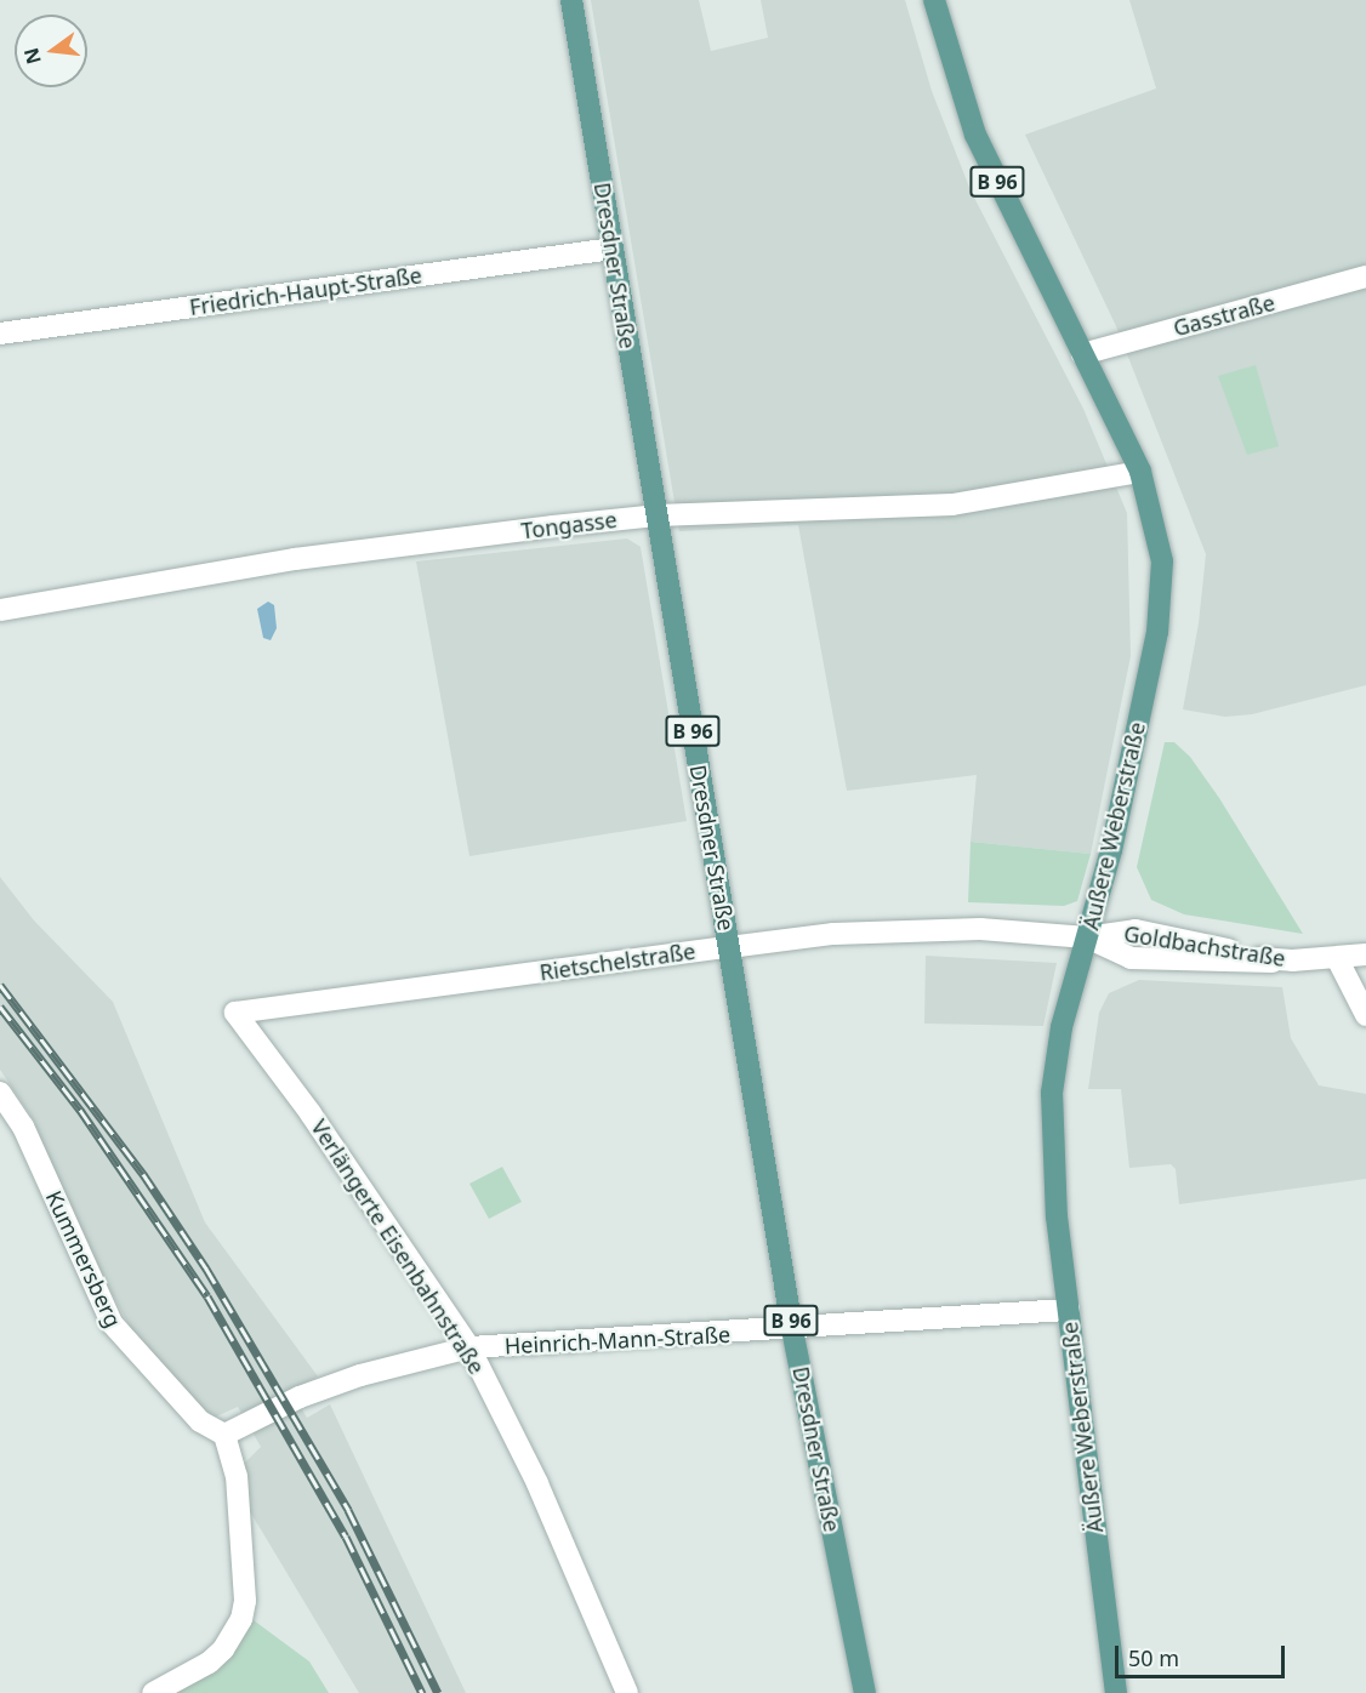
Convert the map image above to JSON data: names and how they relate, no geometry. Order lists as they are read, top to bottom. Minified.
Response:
{"streets":{"main road":["B 96","Dresdner Straße","Äußere Weberstraße"],"street":["Friedrich-Haupt-Straße","Gasstraße","Tongasse","Goldbachstraße","Rietschelstraße","Verlängerte Eisenbahnstraße","Kummersberg","Heinrich-Mann-Straße"]},"crossings":[["Dresdner Straße","Friedrich-Haupt-Straße"],["Dresdner Straße","Tongasse"],["Dresdner Straße","Rietschelstraße"],["Dresdner Straße","Heinrich-Mann-Straße"],["Gasstraße","Äußere Weberstraße"],["Tongasse","Äußere Weberstraße"],["Äußere Weberstraße","Goldbachstraße"],["Äußere Weberstraße","Rietschelstraße"],["Äußere Weberstraße","Heinrich-Mann-Straße"],["Goldbachstraße","Rietschelstraße"],["Rietschelstraße","Verlängerte Eisenbahnstraße"],["Verlängerte Eisenbahnstraße","Heinrich-Mann-Straße"],["Kummersberg","Heinrich-Mann-Straße"]],"scale_bar":"50 m","north":"left"}
